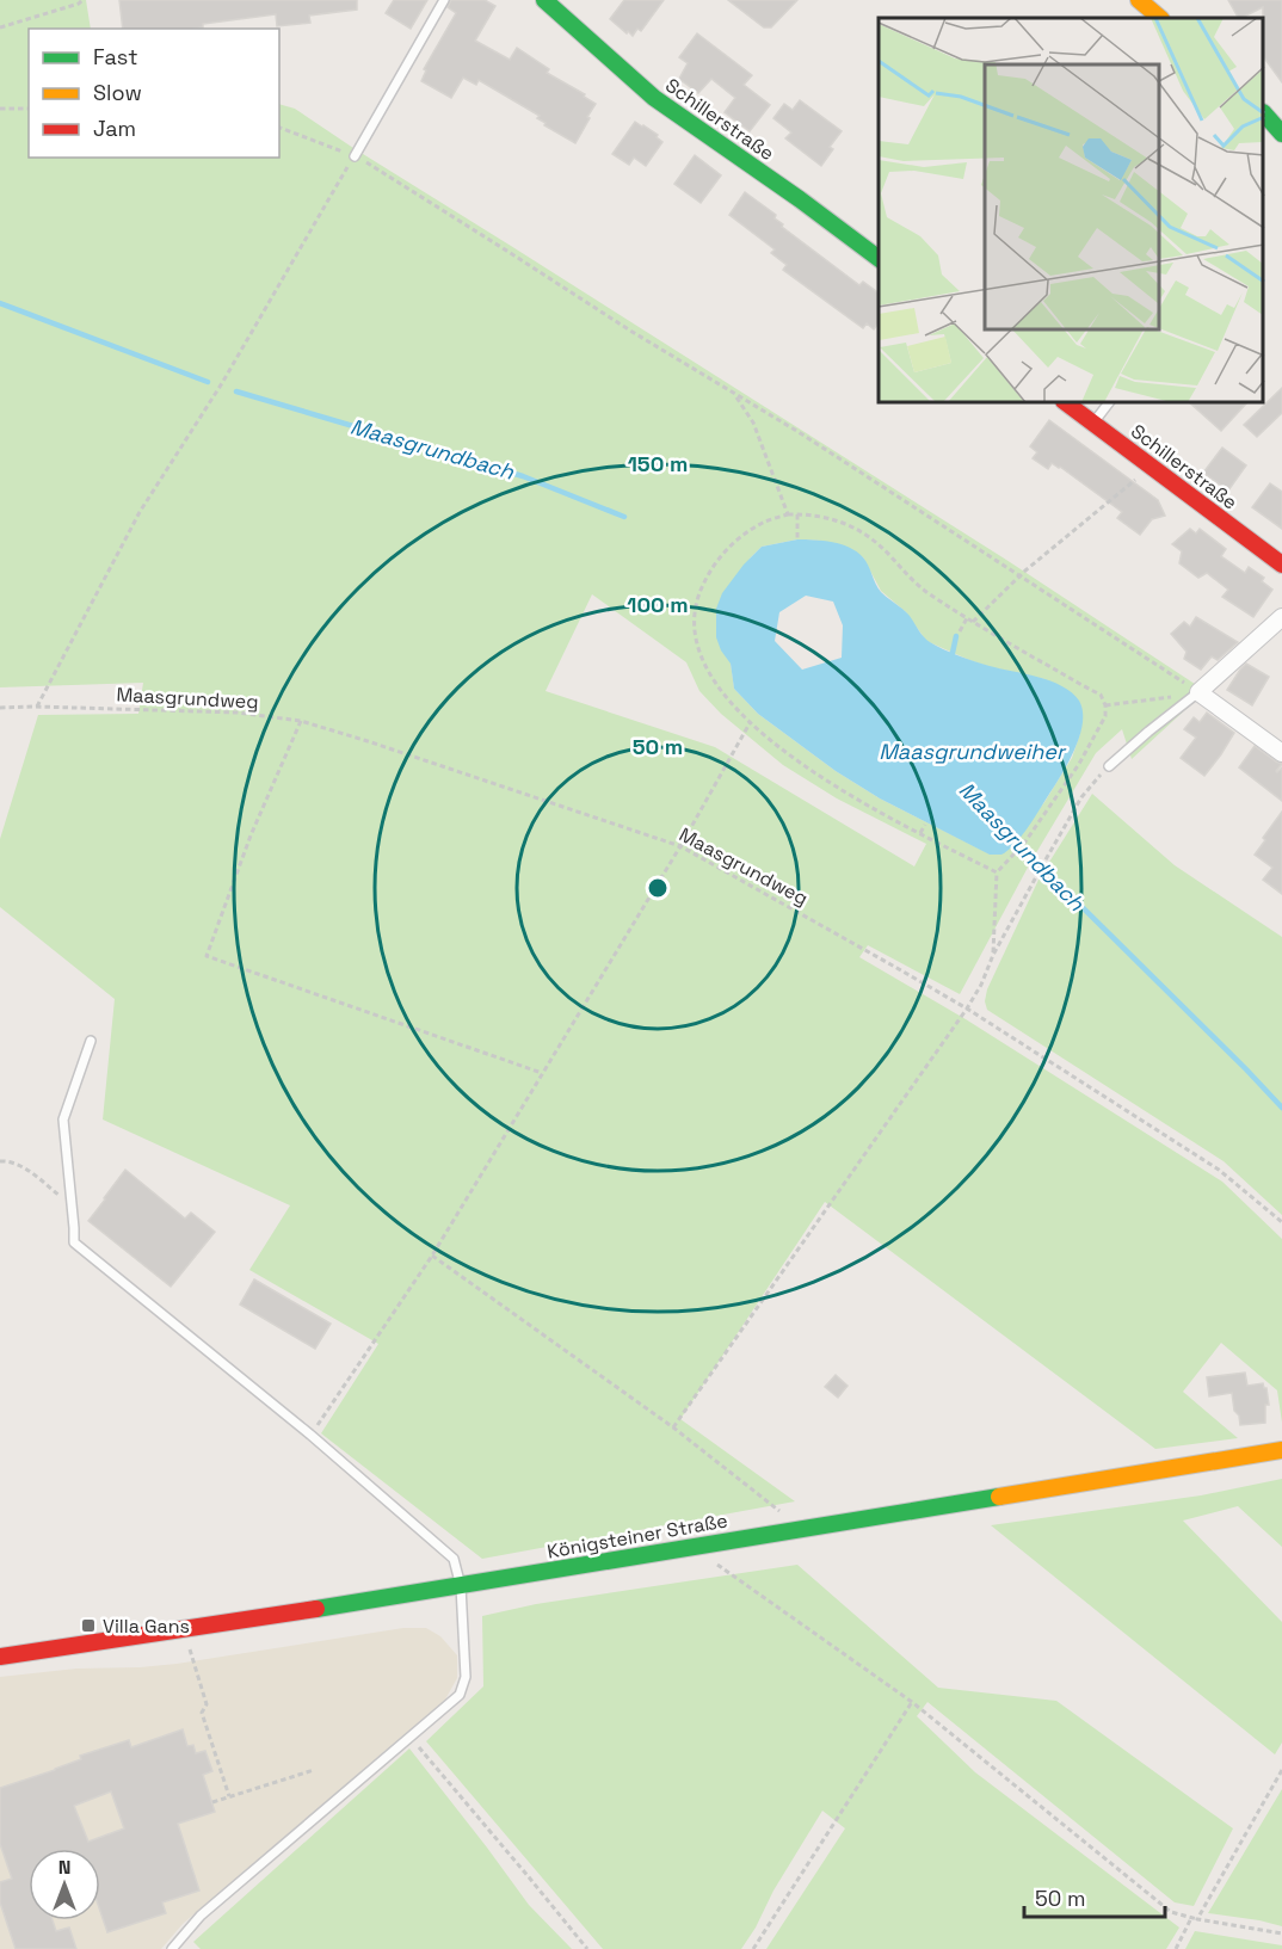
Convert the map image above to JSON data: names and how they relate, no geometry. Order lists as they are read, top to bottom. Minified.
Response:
{"streets":{"main road":["Schillerstraße","Königsteiner Straße"],"path":["Maasgrundweg"]},"water":["Maasgrundbach","Maasgrundweiher"],"places":{"transit":["Villa Gans"]},"legend":["Fast","Slow","Jam"],"scale_bar":"50 m","north":"top","rings":["150 m","100 m","50 m"]}
